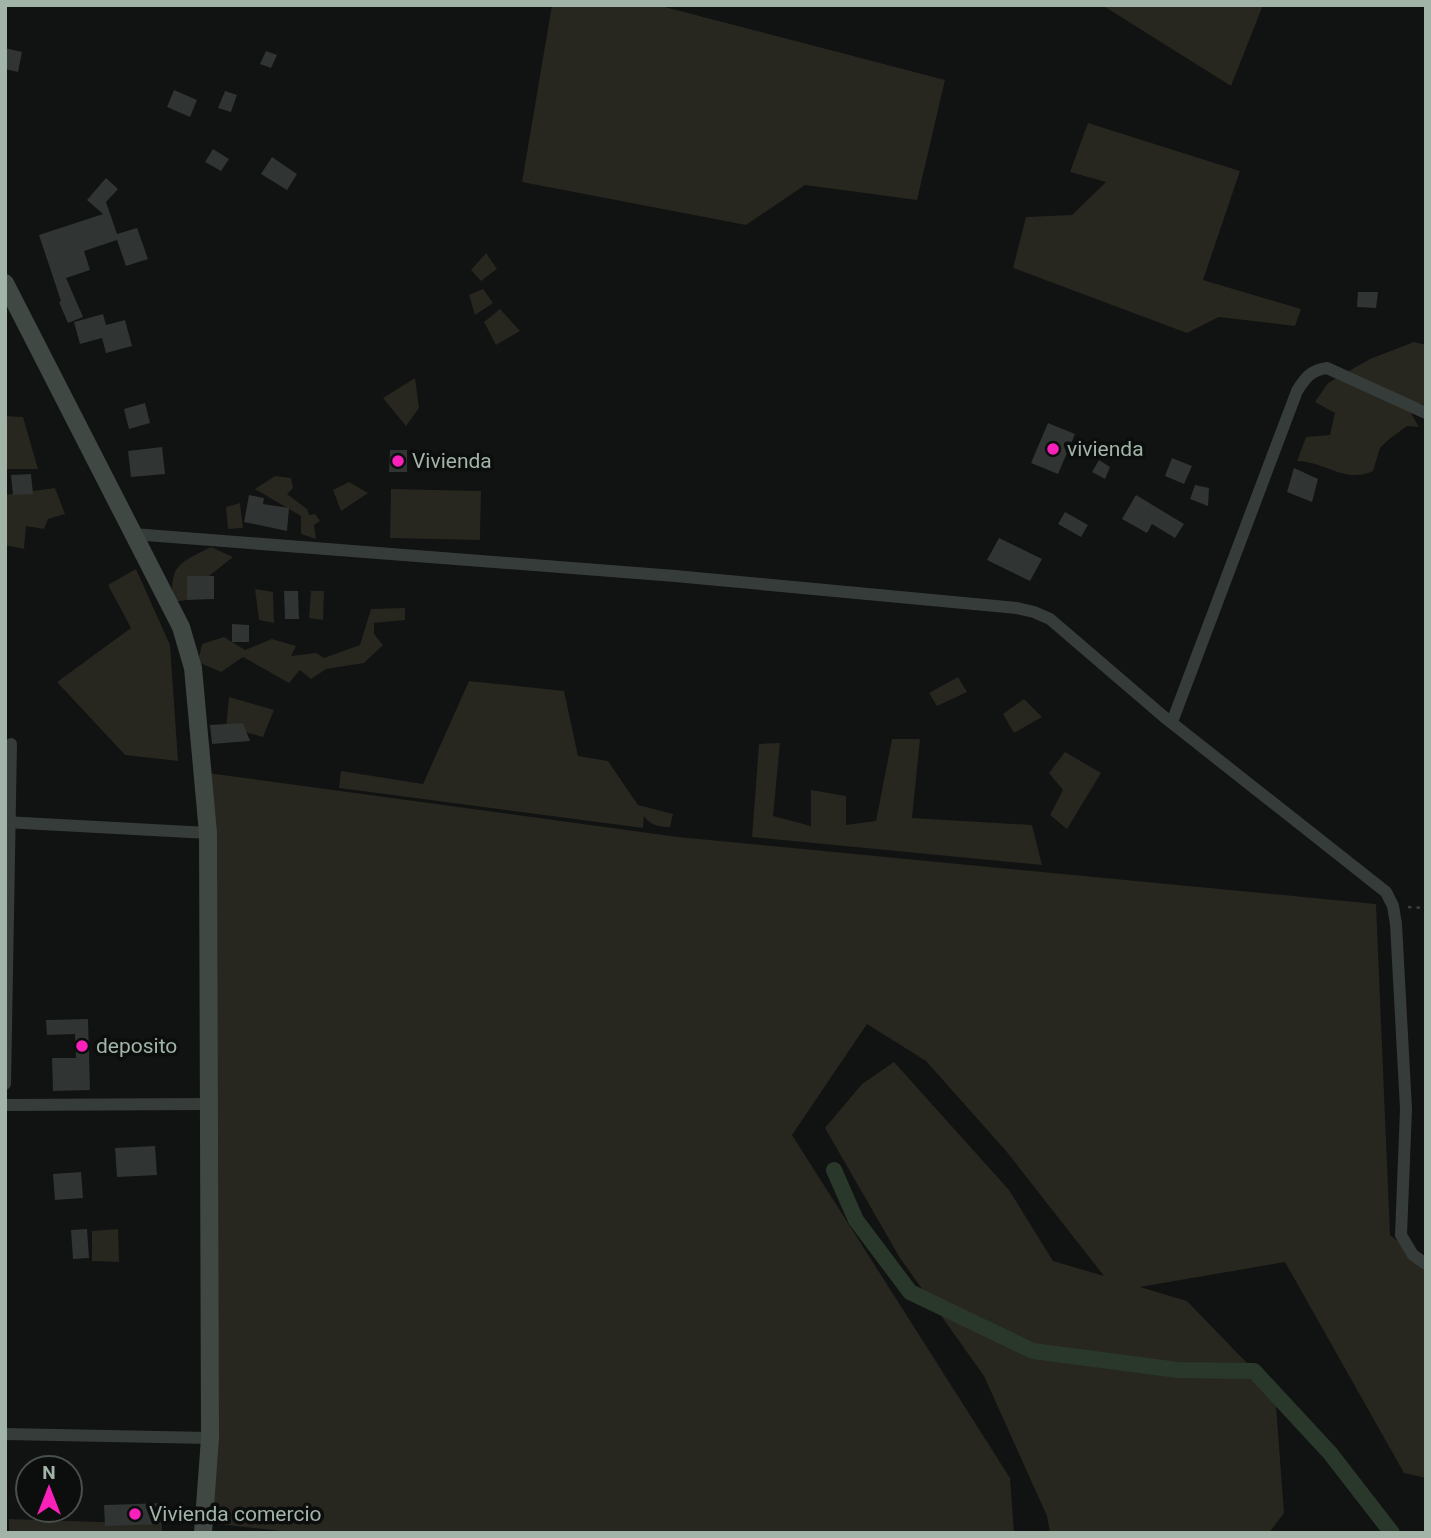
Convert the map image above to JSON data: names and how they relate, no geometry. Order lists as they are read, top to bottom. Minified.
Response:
{"places":["vivienda","Vivienda","deposito","Vivienda comercio"],"north":"top"}
